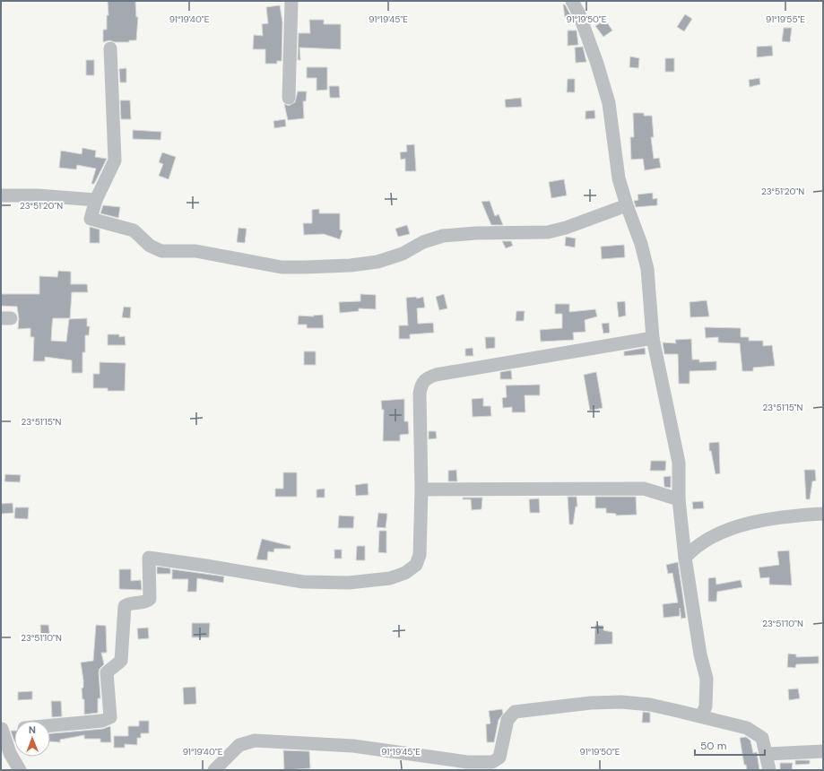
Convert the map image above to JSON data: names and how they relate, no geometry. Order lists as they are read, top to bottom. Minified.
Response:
{"scale_bar":"50 m","north":"top","coordinates":["91°19'40\"E","91°19'45\"E","91°19'50\"E","91°19'55\"E","23°51'20\"N","23°51'15\"N","23°51'10\"N"]}
